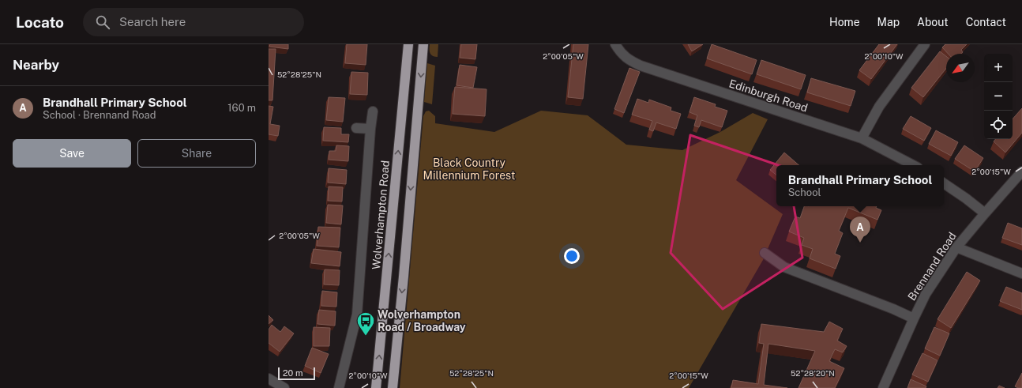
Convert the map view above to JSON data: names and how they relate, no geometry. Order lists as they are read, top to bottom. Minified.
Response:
{"streets":{"highway":["Wolverhampton Road"],"street":["Edinburgh Road","Brennand Road"]},"parks":["Black Country Millennium Forest"],"places":{"bus stop":["Wolverhampton Road / Broadway"]},"scale_bar":"20 m","north":"bottom left","page":{"header":"Locato","search":"Search here","nav":["Home","Map","About","Contact"],"heading":"Nearby","map_buttons":["+","−"],"list":[{"mark":"A","name":"Brandhall Primary School","note":"School · Brennand Road","value":"160 m"}],"buttons":["Save","Share"],"popup":["Brandhall Primary School","School"],"pins":"A","scale":"20 m"},"coordinates":["2°00'05\"W","2°00'10\"W","52°28'25\"N","2°00'15\"W","52°28'20\"N"]}
